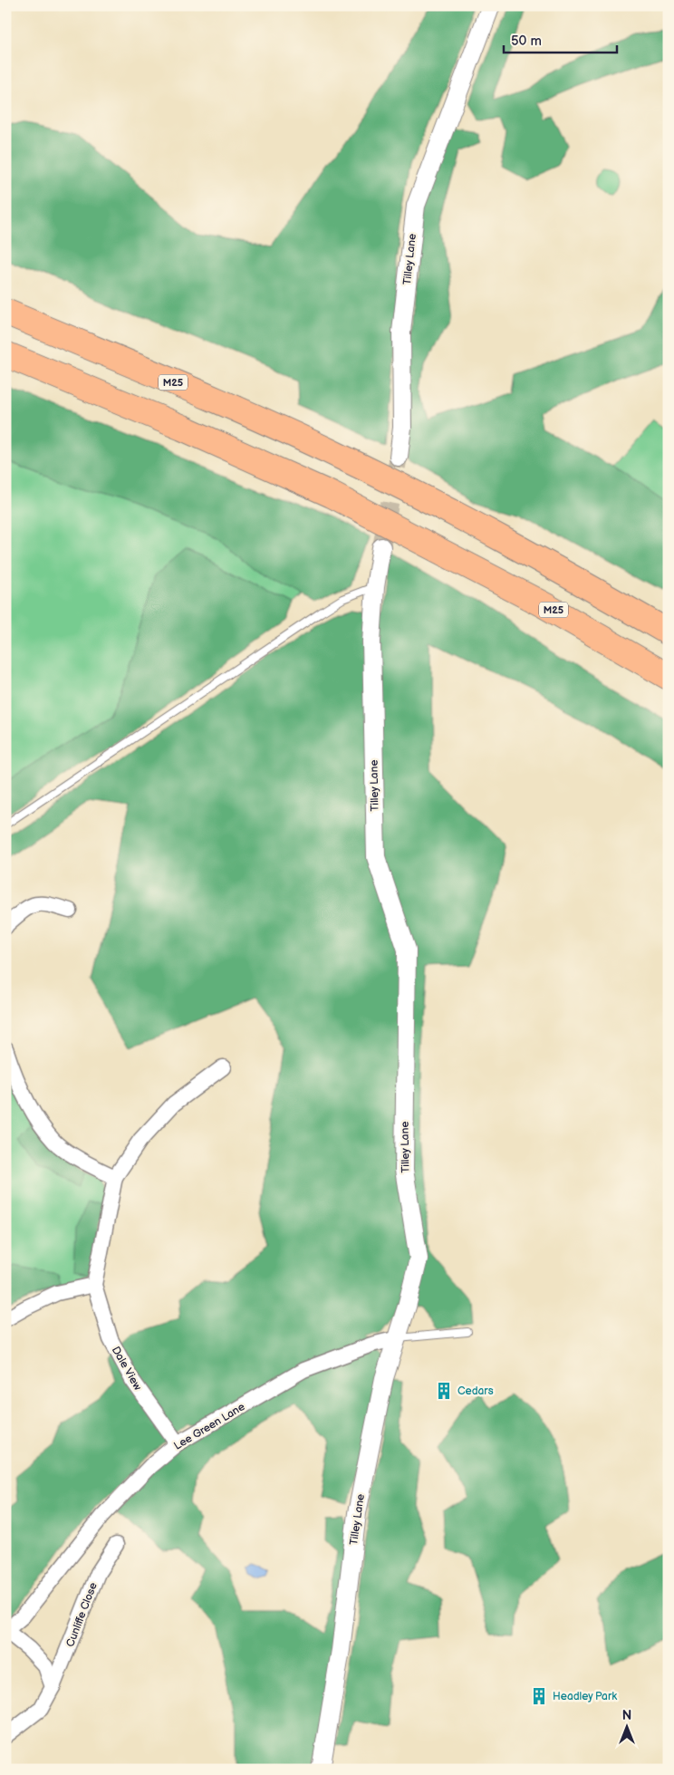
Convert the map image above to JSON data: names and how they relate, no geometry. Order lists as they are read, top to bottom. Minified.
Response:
{"streets":{"highway":["M25"],"street":["Tilley Lane","Dale View","Lee Green Lane","Cunliffe Close"]},"crossings":[["Tilley Lane","Lee Green Lane"],["Dale View","Lee Green Lane"]],"places":{"building":["Cedars","Headley Park"]},"scale_bar":"50 m","north":"top"}
